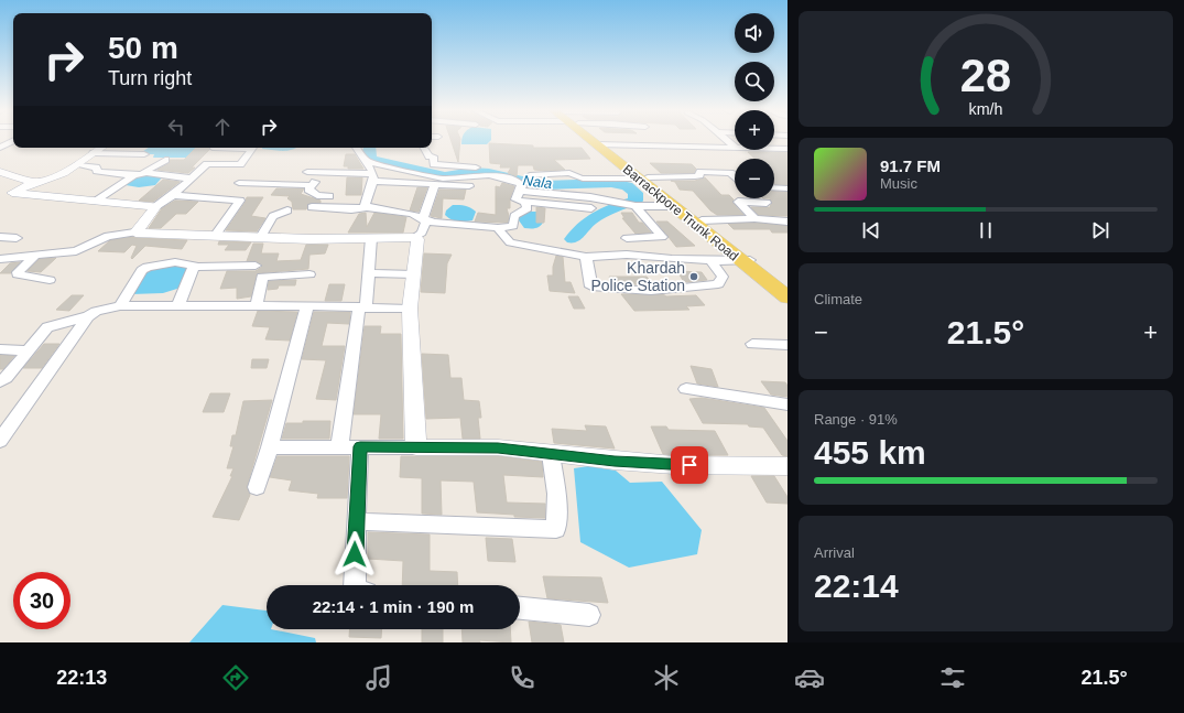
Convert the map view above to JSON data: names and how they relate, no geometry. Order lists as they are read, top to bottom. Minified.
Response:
{"streets":{"main road":["Barrackpore Trunk Road"]},"water":["Nala"],"places":["Khardah Police Station"],"page":{"map_buttons":["+","−"],"turn":["50 m","Turn right"],"song":["91.7 FM","Music"],"tile":["Climate",["Range · 91%","455 km"],["Arrival","22:14"]],"heat":["−","21.5°","+"],"limit":"30","trip":"22:14 · 1 min · 190 m","tabs":["22:13","21.5°"],"gauge":["28","km/h"]}}
